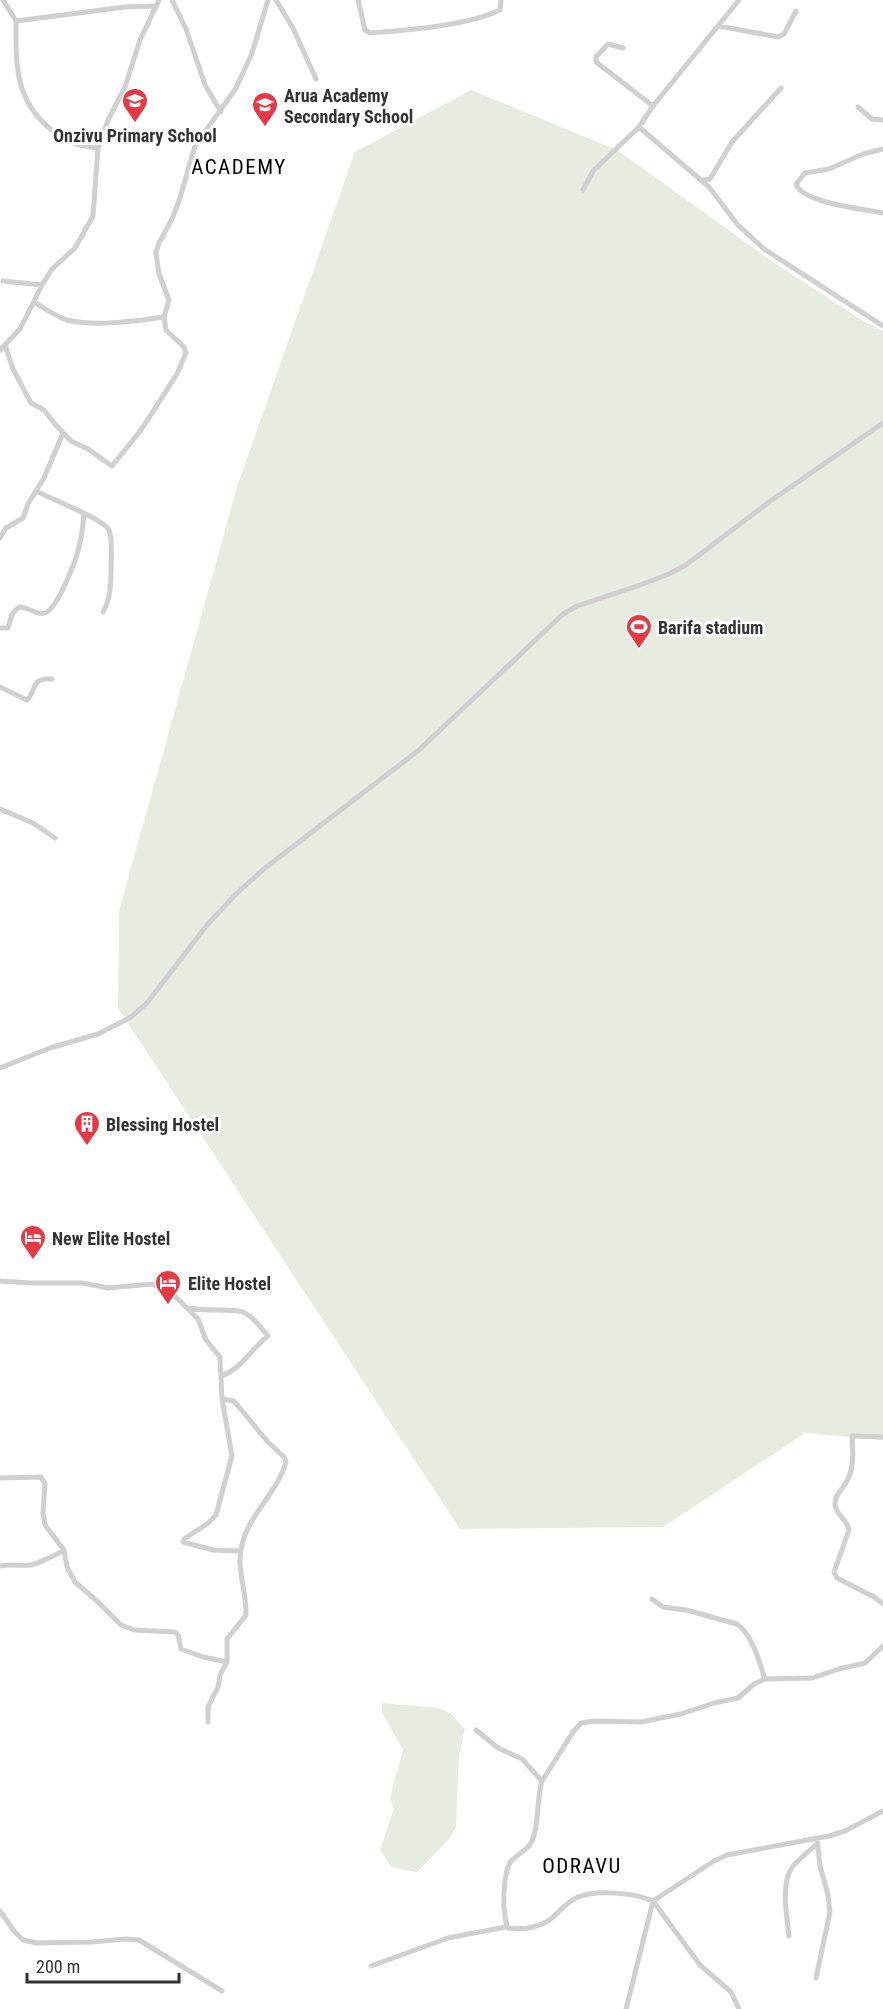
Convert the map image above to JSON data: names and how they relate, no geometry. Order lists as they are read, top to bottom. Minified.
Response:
{"districts":["ACADEMY","ODRAVU"],"places":{"school or university":["Onzivu Primary School","Arua Academy Secondary School"],"sports":["Barifa stadium"],"building":["Blessing Hostel"],"hotel":["New Elite Hostel","Elite Hostel"]},"scale_bar":"200 m"}
